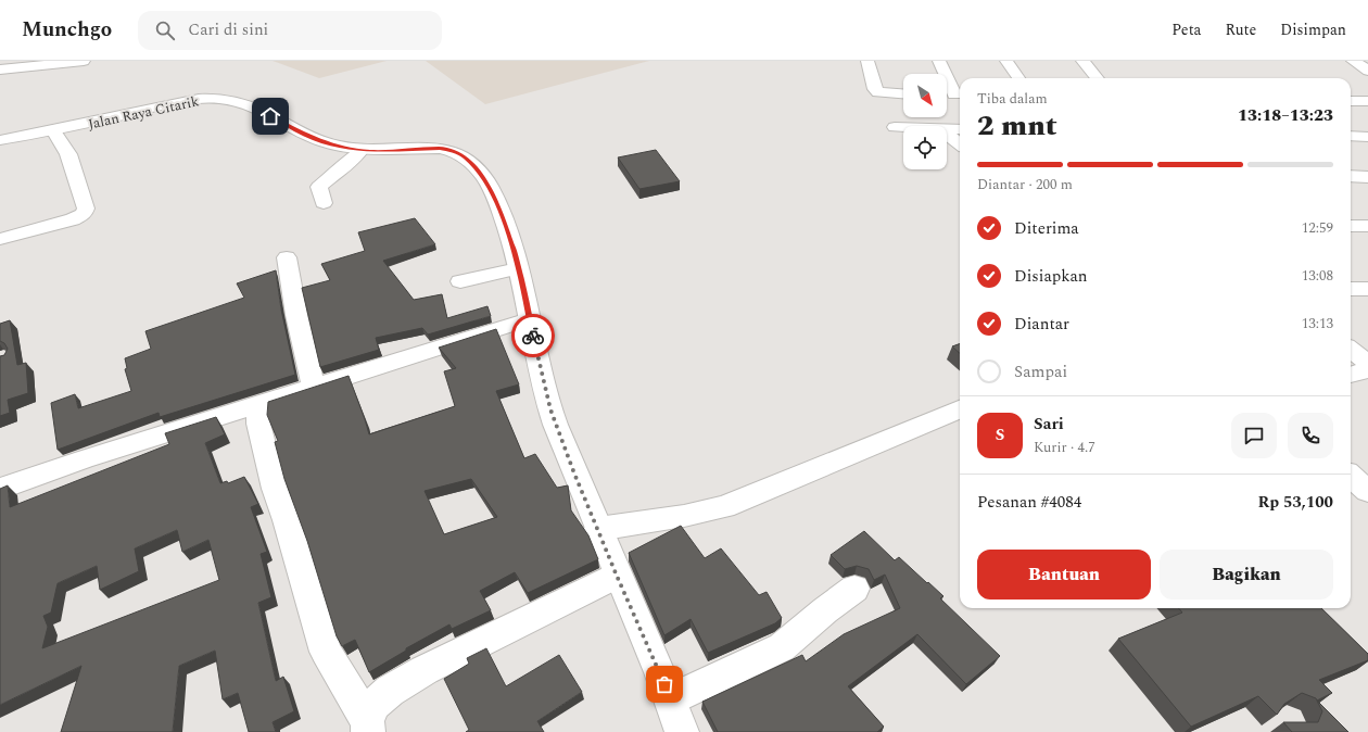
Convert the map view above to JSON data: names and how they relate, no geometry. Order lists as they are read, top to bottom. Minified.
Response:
{"streets":{"street":["Jalan Raya Citarik"]},"north":"bottom right","page":{"header":"Munchgo","search":"Cari di sini","nav":["Peta","Rute","Disimpan"],"heading":["2 mnt","Tiba dalam","13:18–13:23"],"panel":["Sari","Kurir · 4.7","Pesanan #4084","Rp 53,100"],"bar":"Diantar · 200 m","list":[["Diterima","12:59"],["Disiapkan","13:08"],["Diantar","13:13"],"Sampai"],"round":"S","buttons":["Bantuan","Bagikan"]}}
